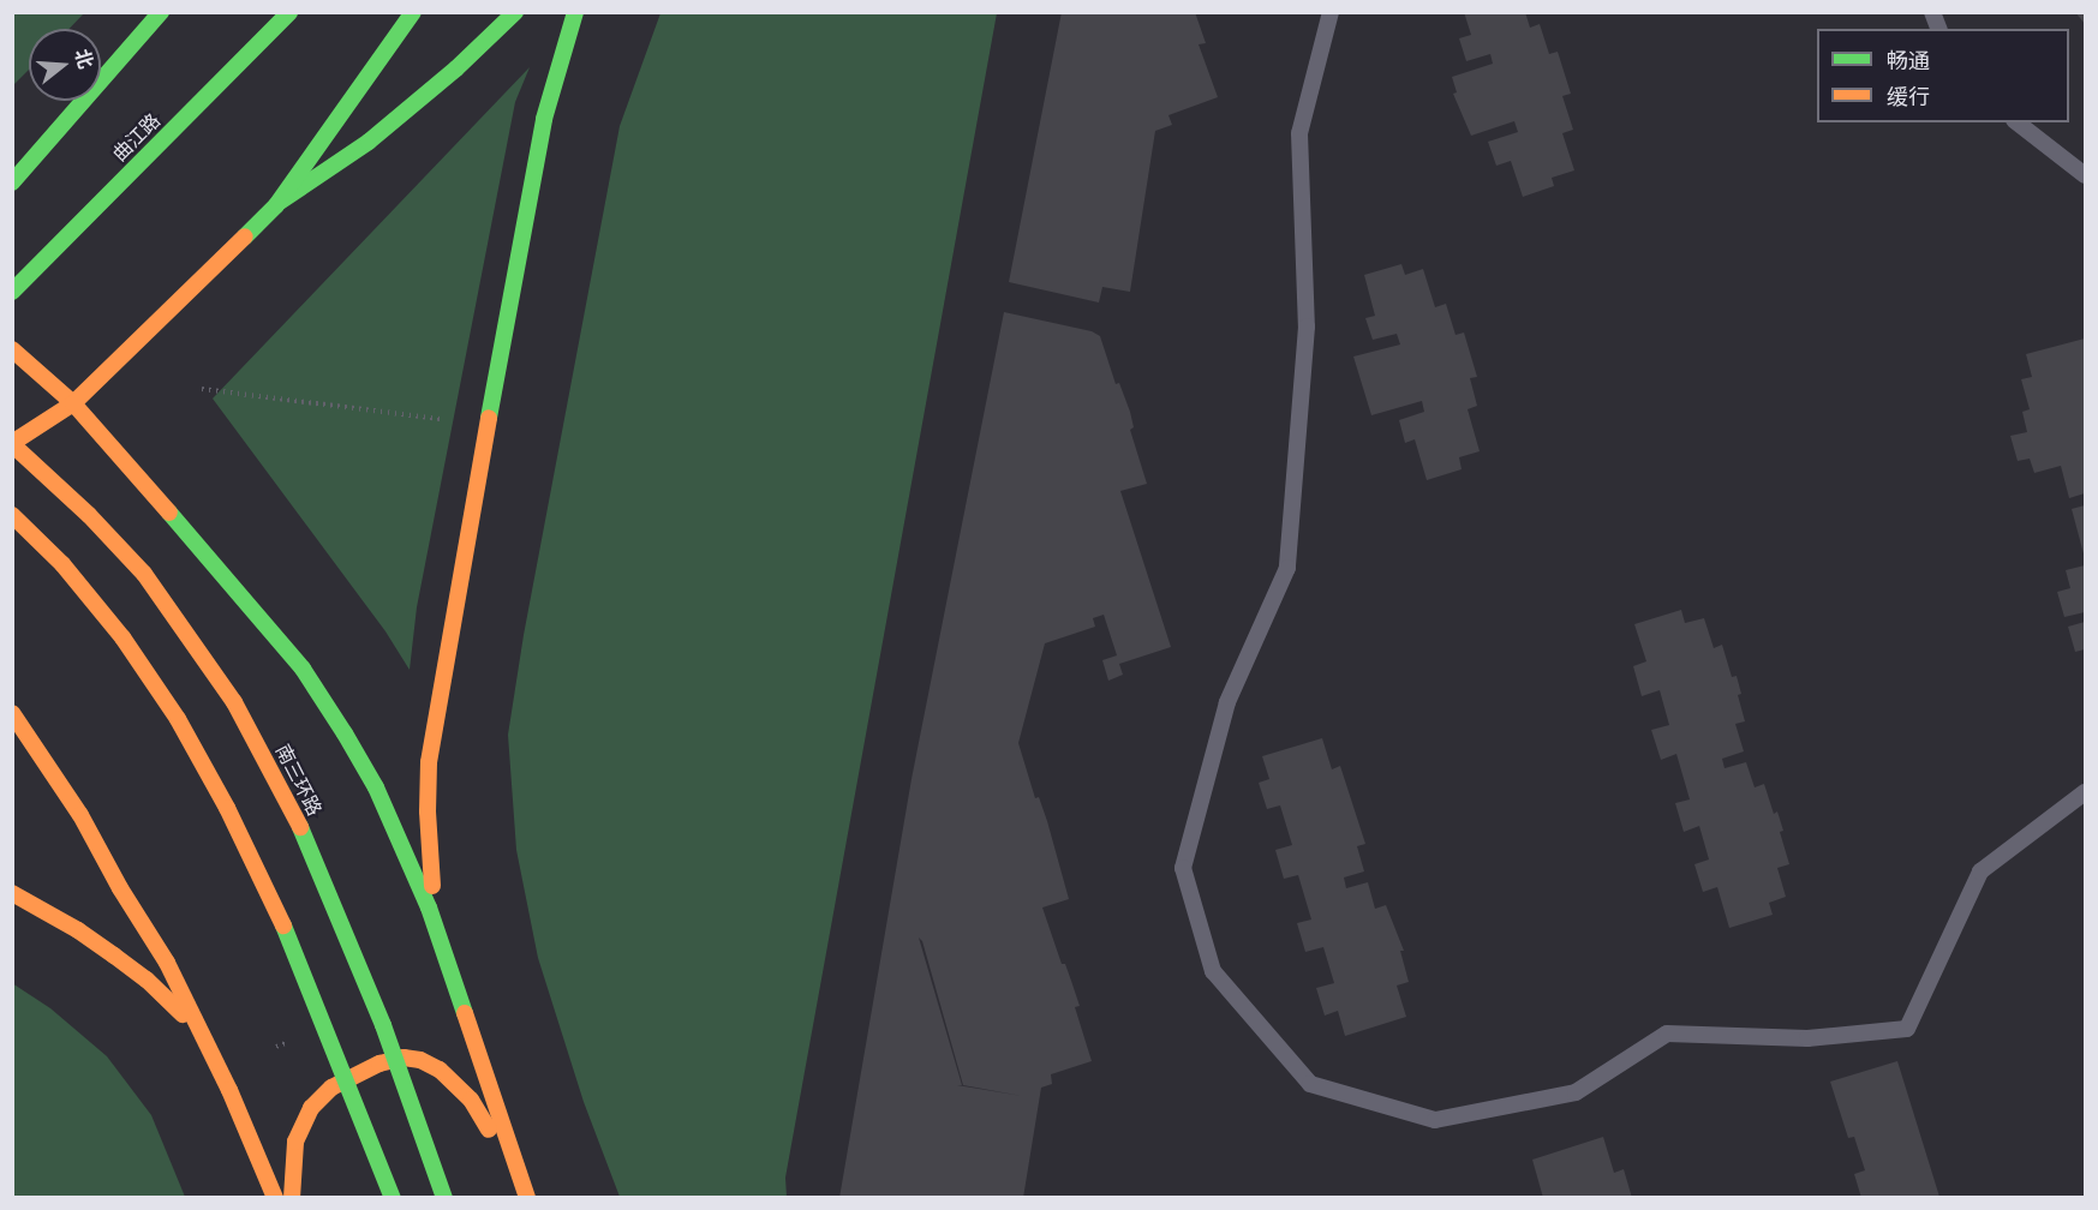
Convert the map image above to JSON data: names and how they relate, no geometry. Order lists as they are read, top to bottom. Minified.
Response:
{"streets":{"main road":["曲江路","南三环路"]},"legend":["畅通","缓行"],"north":"right"}
